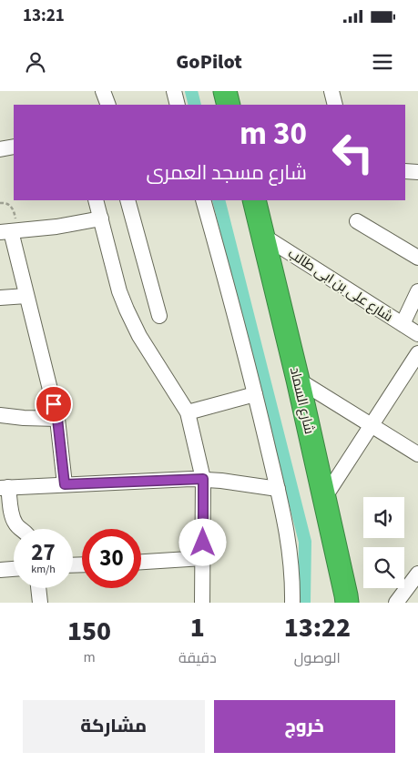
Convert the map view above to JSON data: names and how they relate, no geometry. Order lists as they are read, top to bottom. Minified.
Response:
{"streets":{"highway":["شارع السماد"],"street":["شارع على بن ابى طالب"]},"crossings":[["شارع على بن ابى طالب","شارع السماد"]],"page":{"status":"13:21","header":"GoPilot","turn":["30 m","شارع مسجد العمرى"],"speed":"27 km/h","limit":"30","eta":["13:22","الوصول","1","دقيقة","150","m"],"buttons":["خروج","مشاركة"]}}
